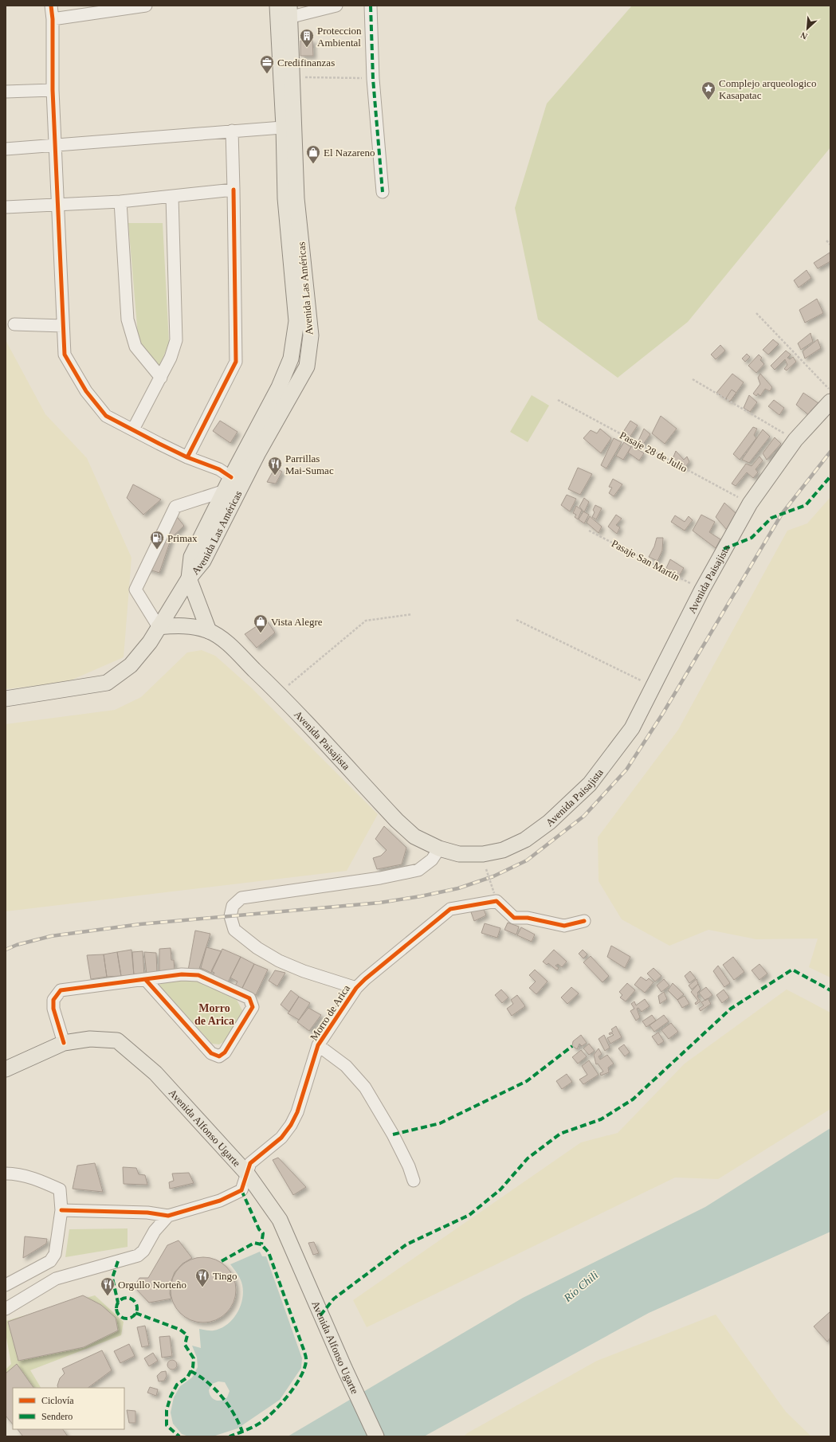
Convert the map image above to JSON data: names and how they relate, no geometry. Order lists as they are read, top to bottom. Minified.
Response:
{"streets":{"main road":["Avenida Las Américas","Avenida Paisajista","Avenida Alfonso Ugarte"],"street":["Morro de Arica"],"path":["Pasaje 28 de Julio","Pasaje San Martín"]},"crossings":[["Avenida Las Américas","Avenida Paisajista"],["Pasaje 28 de Julio","Avenida Paisajista"],["Pasaje San Martín","Avenida Paisajista"],["Morro de Arica","Avenida Alfonso Ugarte"]],"districts":["Morro de Arica"],"water":["Río Chili"],"places":{"building":["Proteccion Ambiental"],"office":["Credifinanzas"],"place":["Complejo arqueologico Kasapatac"],"shop":["El Nazareno","Vista Alegre"],"restaurant":["Parrillas Mai-Sumac","Tingo","Orgullo Norteño"],"fuel station":["Primax"]},"legend":["Ciclovía","Sendero"],"north":"bottom left"}
